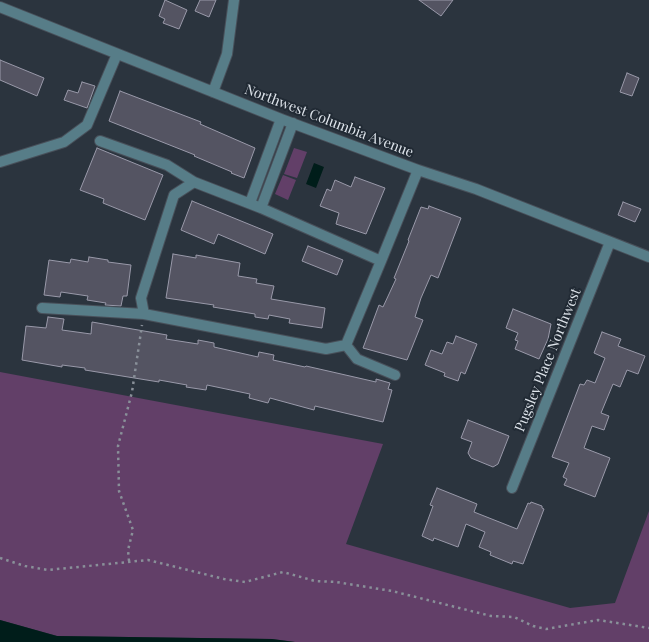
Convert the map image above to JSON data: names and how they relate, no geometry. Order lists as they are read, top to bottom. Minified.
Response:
{"streets":{"street":["Northwest Columbia Avenue","Pugsley Place Northwest"]},"crossings":[["Northwest Columbia Avenue","Pugsley Place Northwest"]]}
